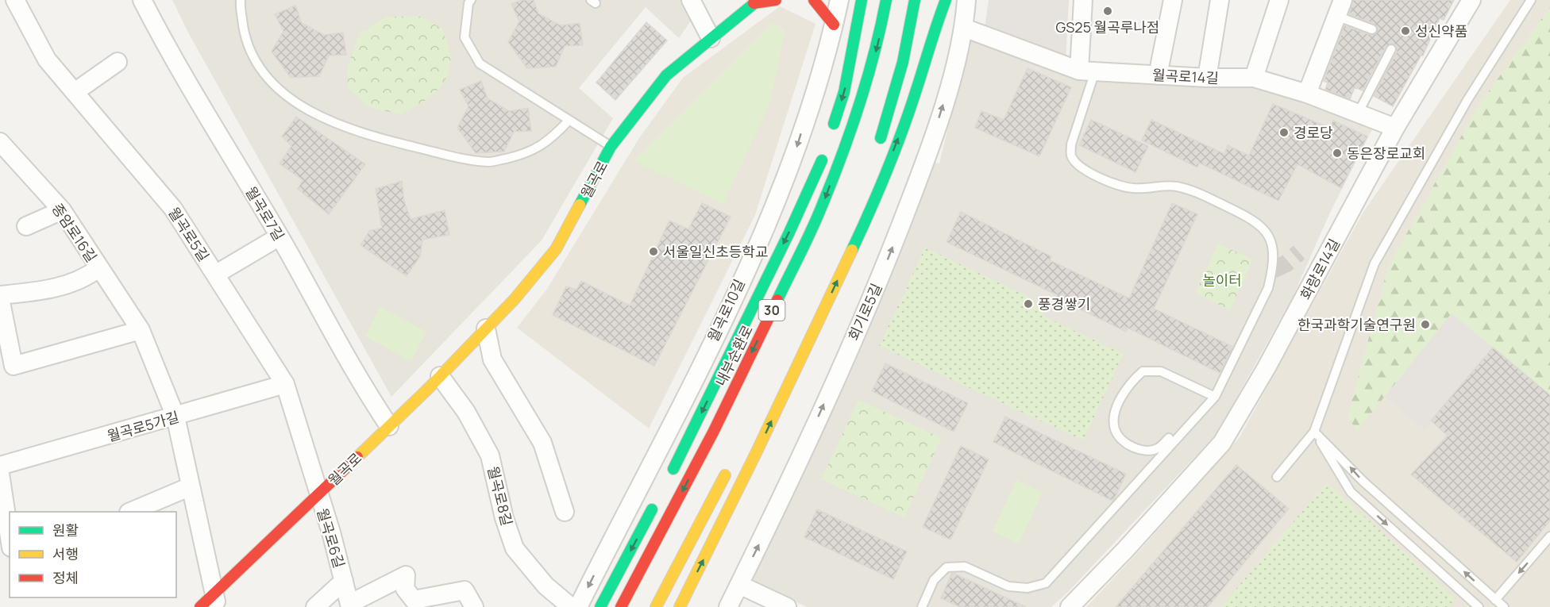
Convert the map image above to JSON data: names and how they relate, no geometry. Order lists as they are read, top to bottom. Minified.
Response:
{"streets":{"main road":["월곡로","30","내부순환로"],"street":["월곡로14길","월곡로7길","종암로16길","월곡로5길","화랑로14길","월곡로10길","회기로5길","월곡로5가길","월곡로8길","월곡로6길"]},"crossings":[["월곡로14길","화랑로14길"],["월곡로","월곡로7길"],["월곡로","종암로16길"],["월곡로","월곡로5길"],["월곡로","월곡로8길"],["월곡로","월곡로6길"],["종암로16길","월곡로5가길"],["월곡로5길","월곡로5가길"],["월곡로5길","월곡로6길"]],"one_way":["월곡로10길","회기로5길"],"parks":["놀이터"],"places":["GS25 월곡루나점","성신약품","경로당","동은장로교회","서울일신초등학교","풍경쌓기","한국과학기술연구원"],"legend":["원활","서행","정체"]}
